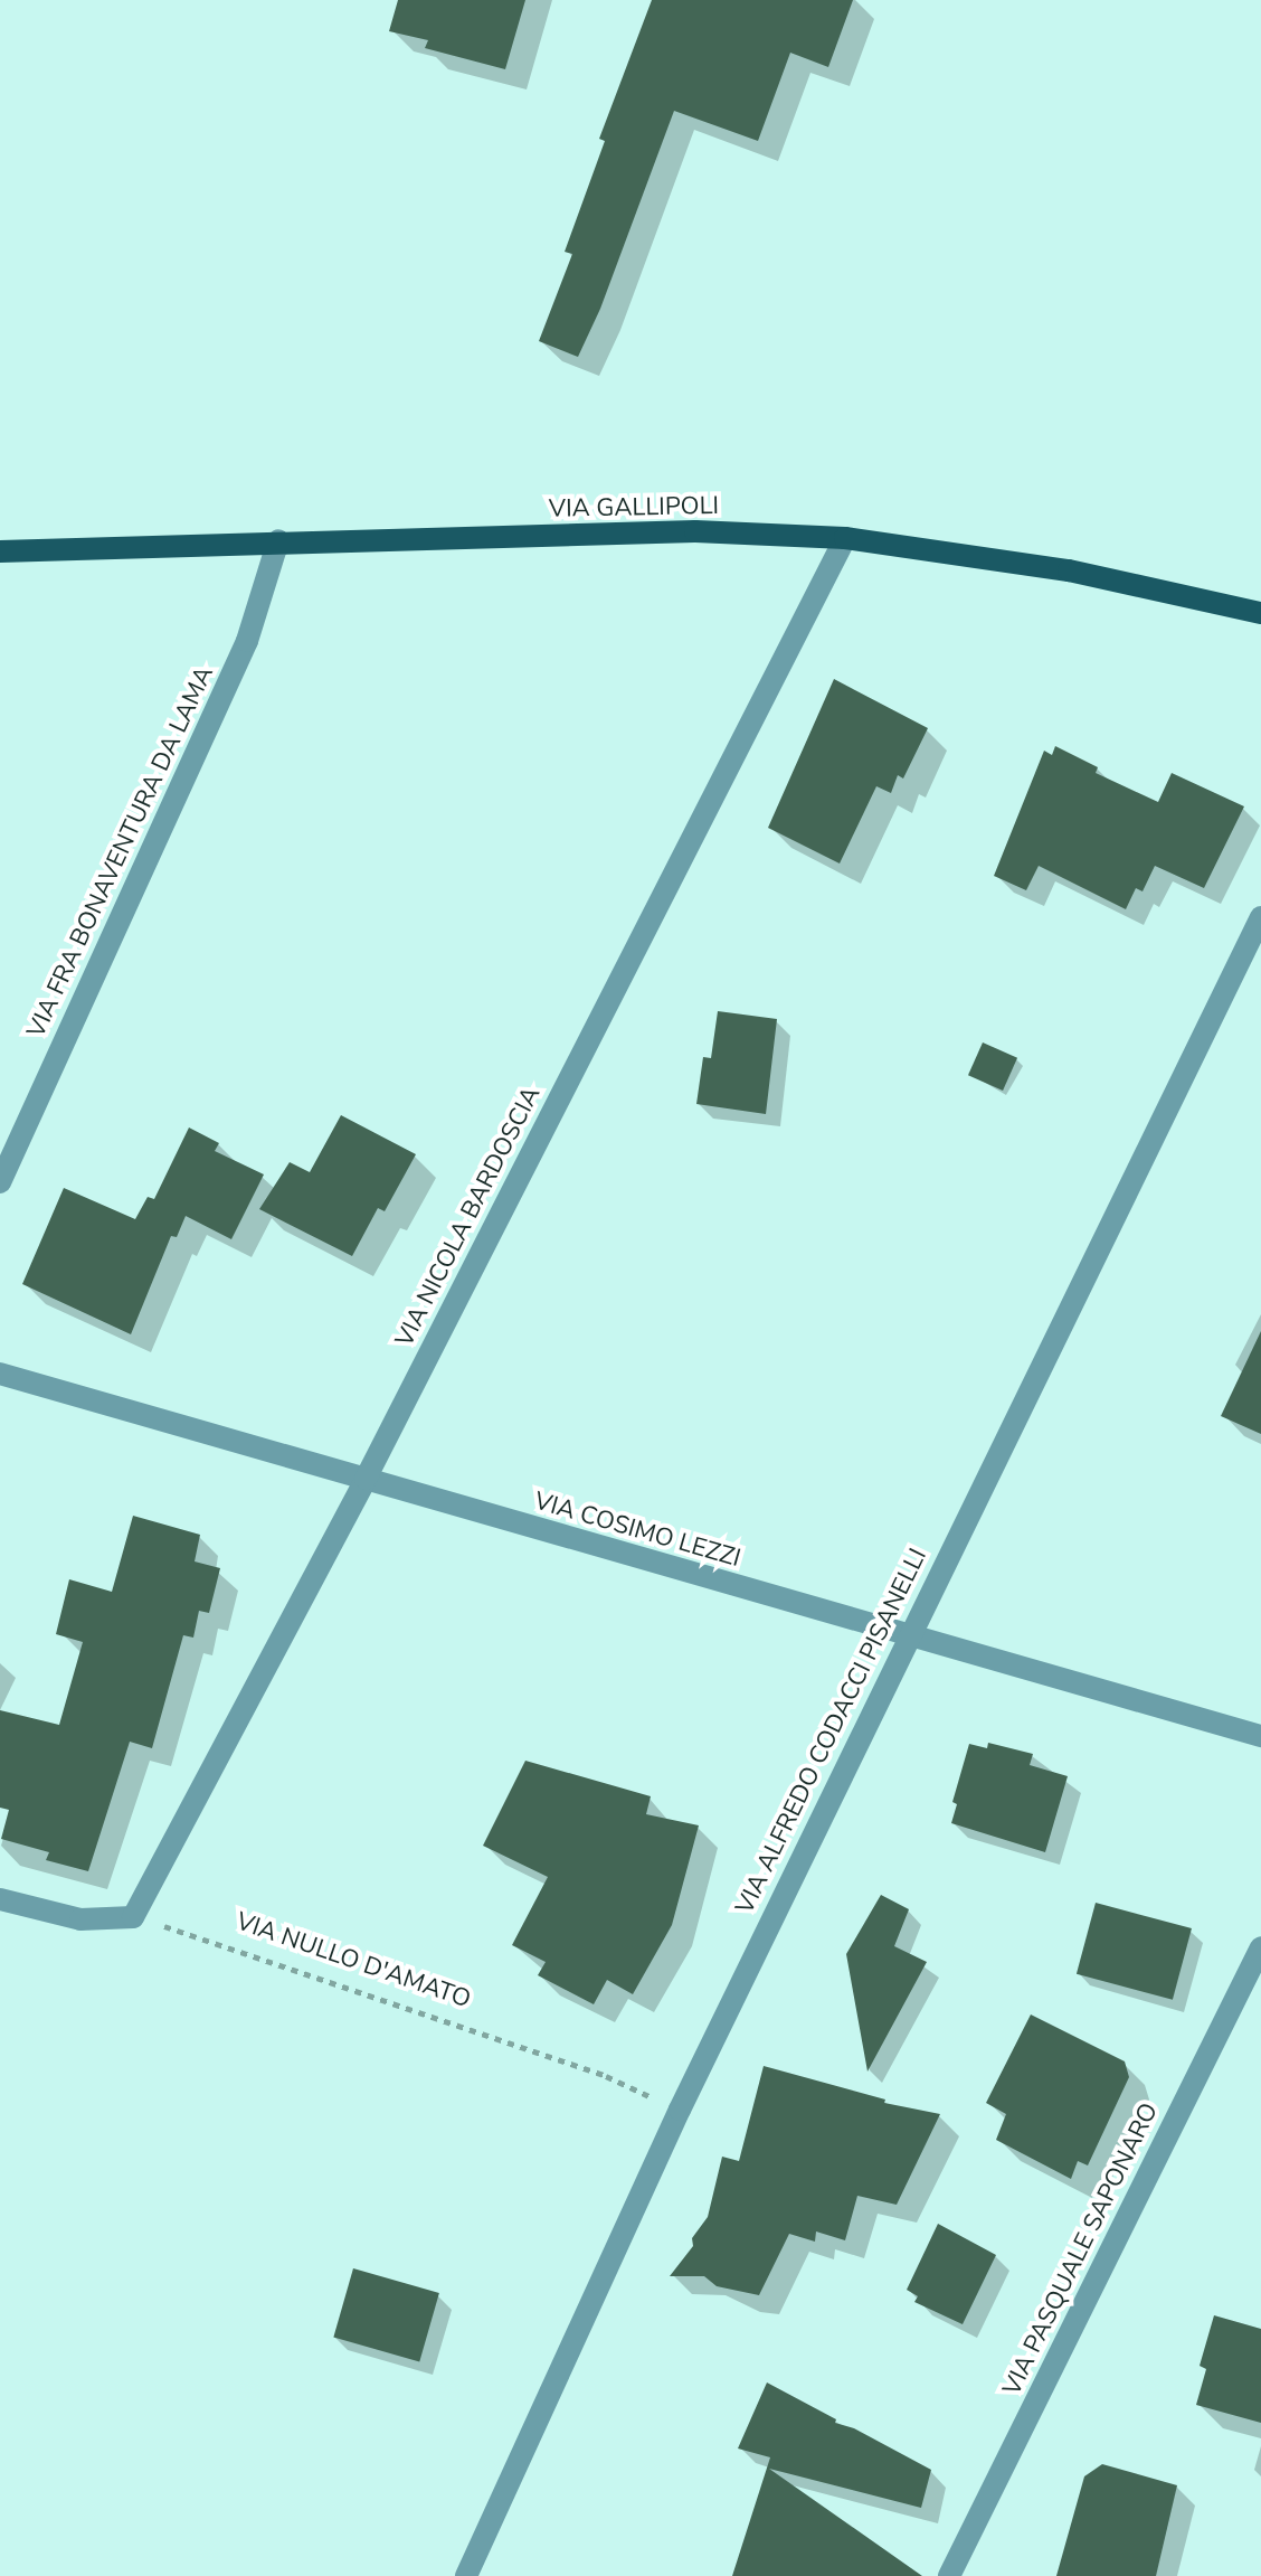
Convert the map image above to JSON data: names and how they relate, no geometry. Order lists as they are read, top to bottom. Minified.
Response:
{"streets":{"main road":["VIA GALLIPOLI"],"street":["VIA FRA BONAVENTURA DA LAMA","VIA NICOLA BARDOSCIA","VIA COSIMO LEZZI","VIA ALFREDO CODACCI PISANELLI","VIA PASQUALE SAPONARO"],"path":["VIA NULLO D'AMATO"]},"crossings":[["VIA GALLIPOLI","VIA FRA BONAVENTURA DA LAMA"],["VIA GALLIPOLI","VIA NICOLA BARDOSCIA"],["VIA NICOLA BARDOSCIA","VIA COSIMO LEZZI"],["VIA NICOLA BARDOSCIA","VIA NULLO D'AMATO"],["VIA COSIMO LEZZI","VIA ALFREDO CODACCI PISANELLI"],["VIA ALFREDO CODACCI PISANELLI","VIA NULLO D'AMATO"]]}
